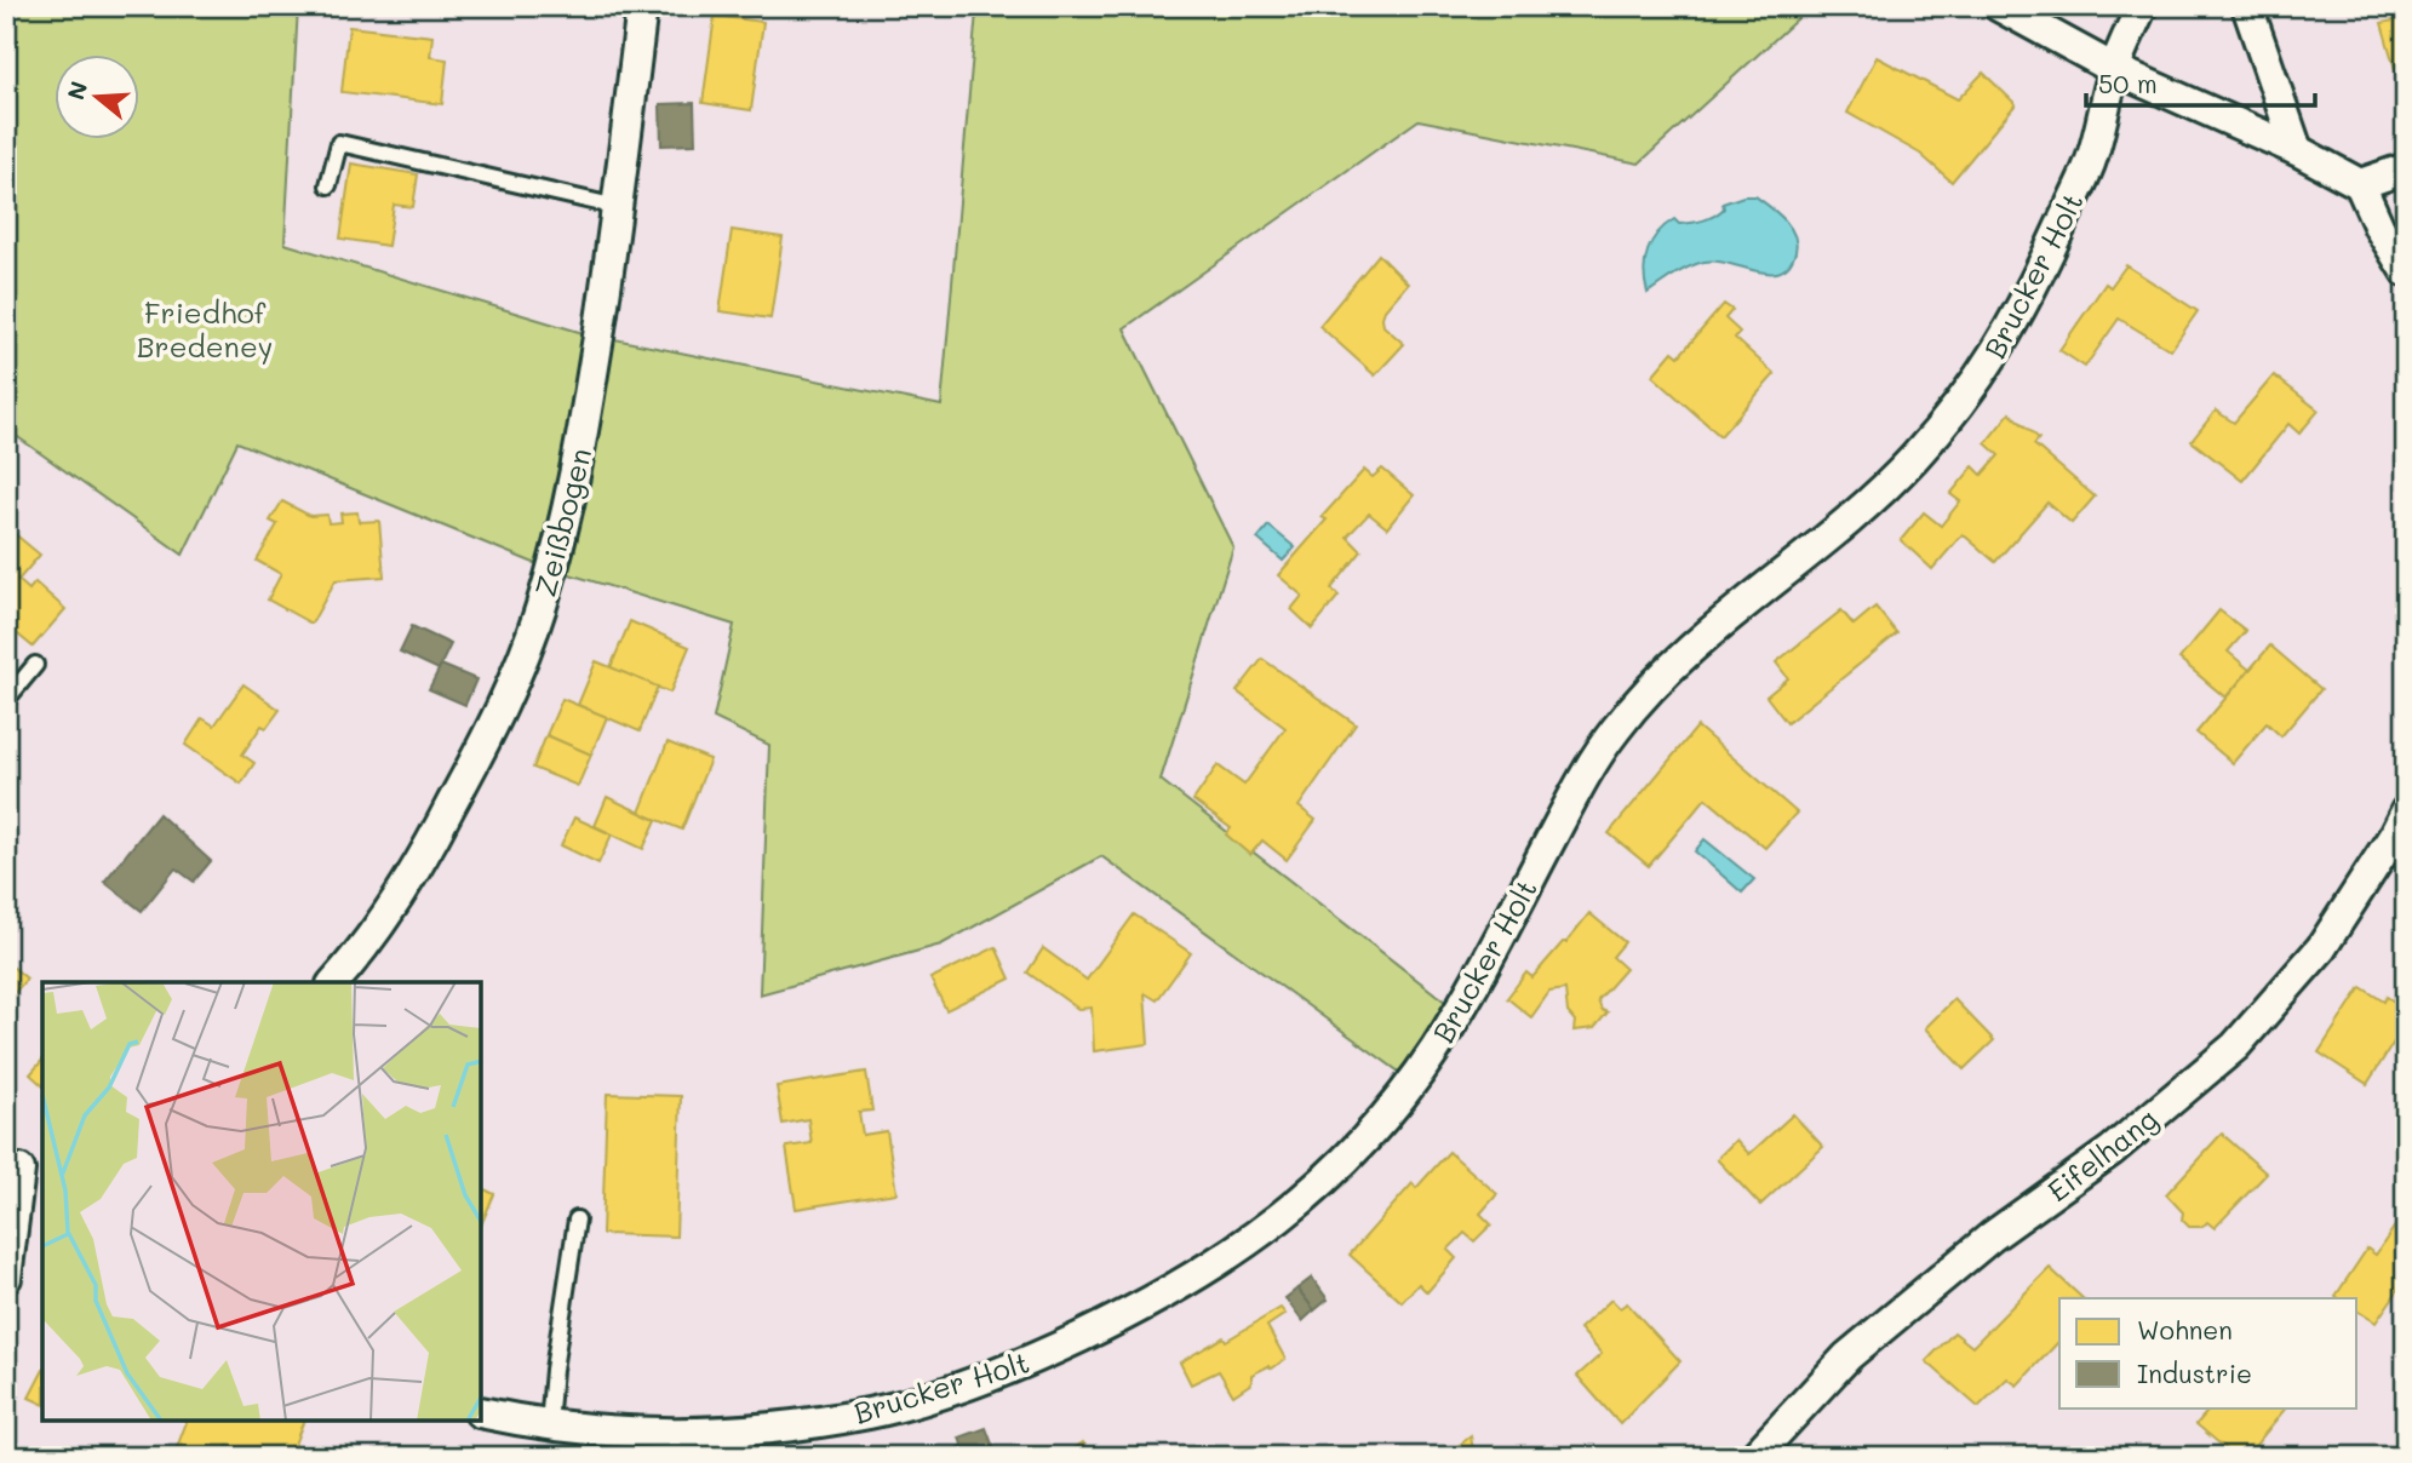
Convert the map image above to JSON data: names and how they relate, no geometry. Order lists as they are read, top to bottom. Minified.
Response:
{"streets":{"street":["Brucker Holt","Zeißbogen","Eifelhang"]},"parks":["Friedhof Bredeney"],"legend":["Wohnen","Industrie"],"scale_bar":"50 m","north":"left"}
